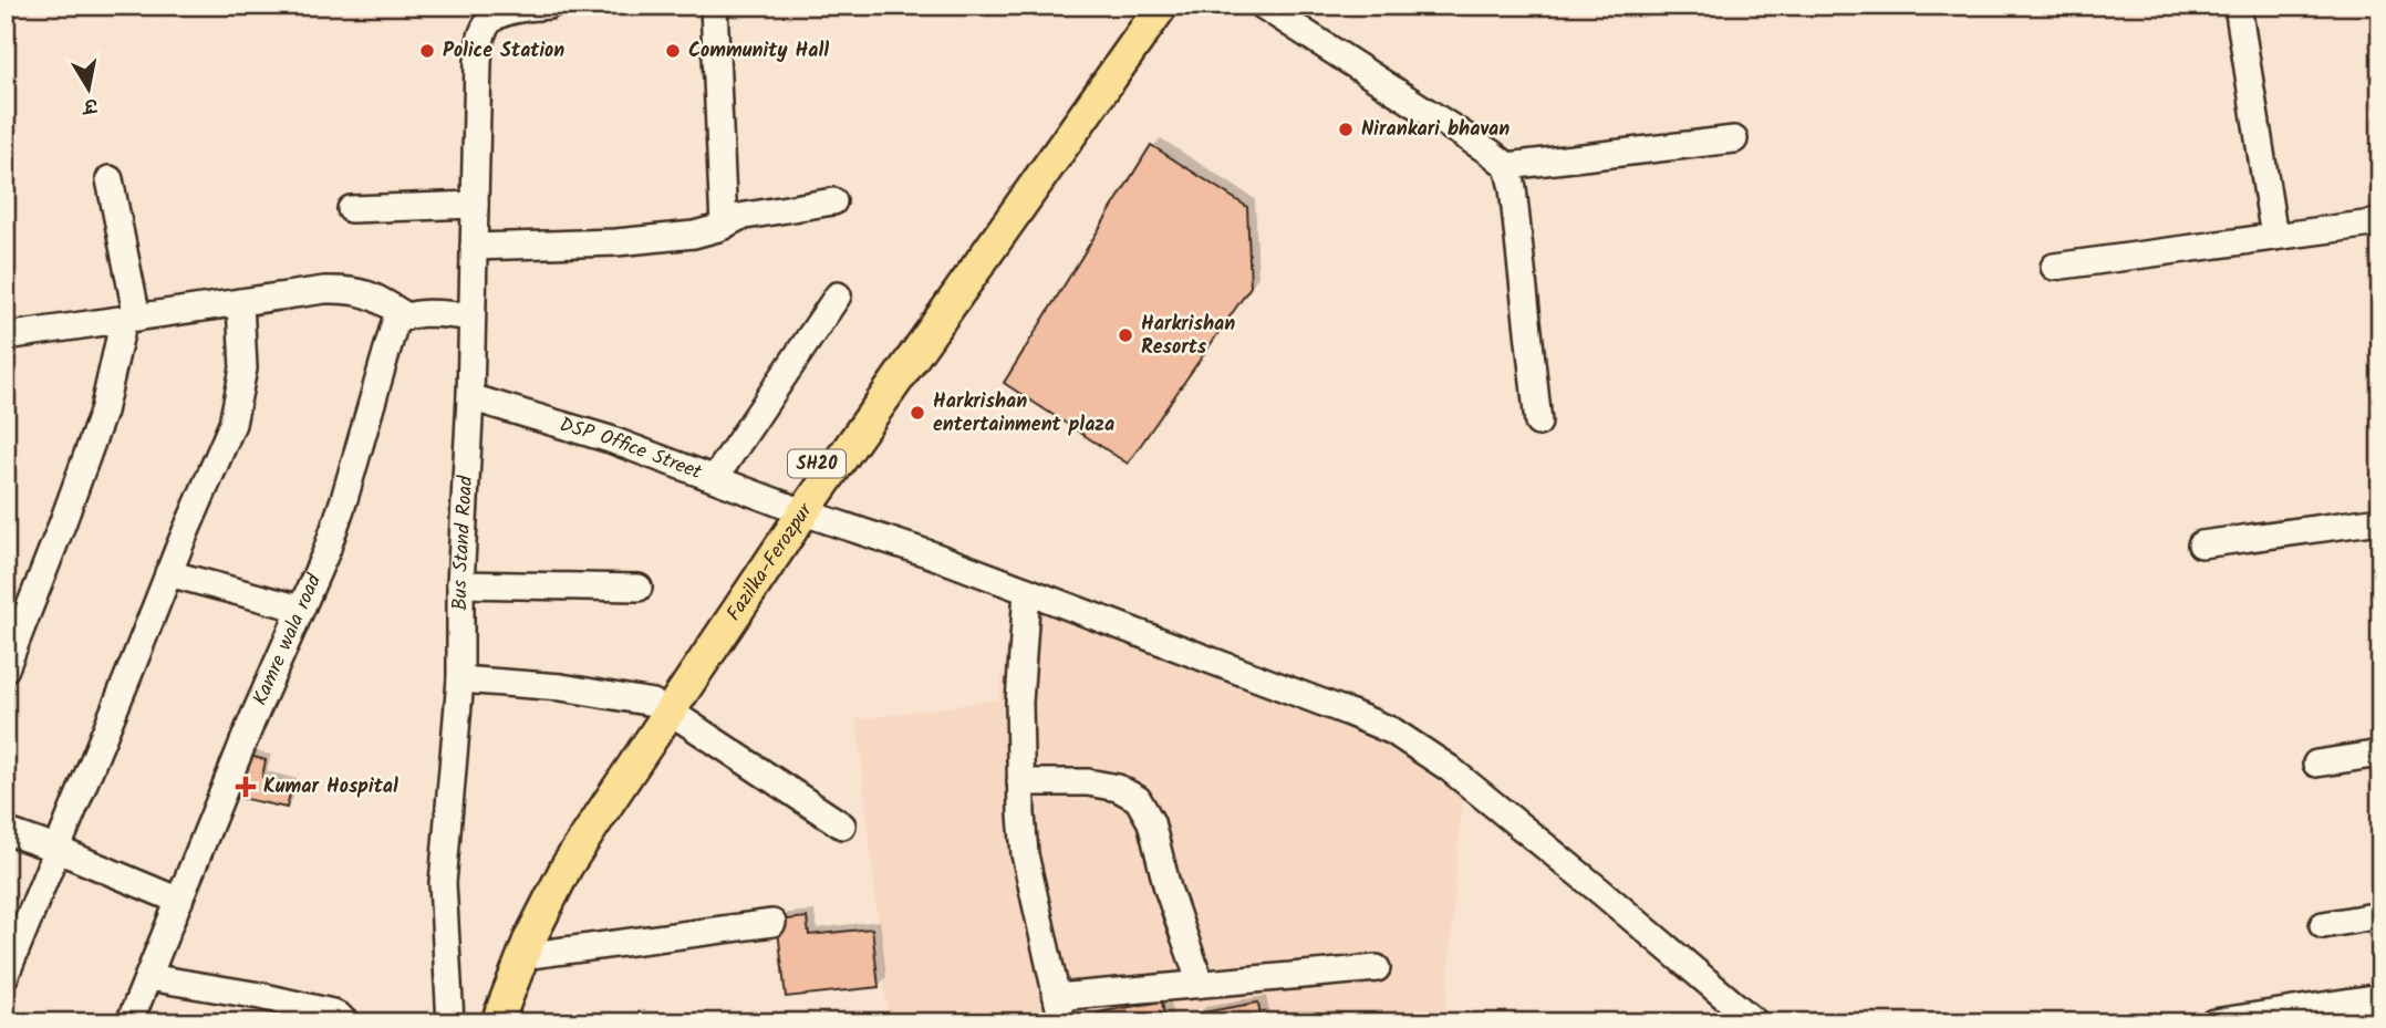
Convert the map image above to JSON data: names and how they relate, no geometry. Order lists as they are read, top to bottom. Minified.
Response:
{"streets":{"main road":["SH20","Fazilka-Ferozpur"],"street":["DSP Office Street","Bus Stand Road","Kamre wala road"]},"crossings":[["DSP Office Street","Bus Stand Road"],["DSP Office Street","Fazilka-Ferozpur"],["SH20","Fazilka-Ferozpur"]],"places":{"other":["Police Station","Community Hall","Nirankari bhavan","Harkrishan Resorts","Harkrishan entertainment plaza"],"health":["Kumar Hospital"]},"north":"bottom"}
